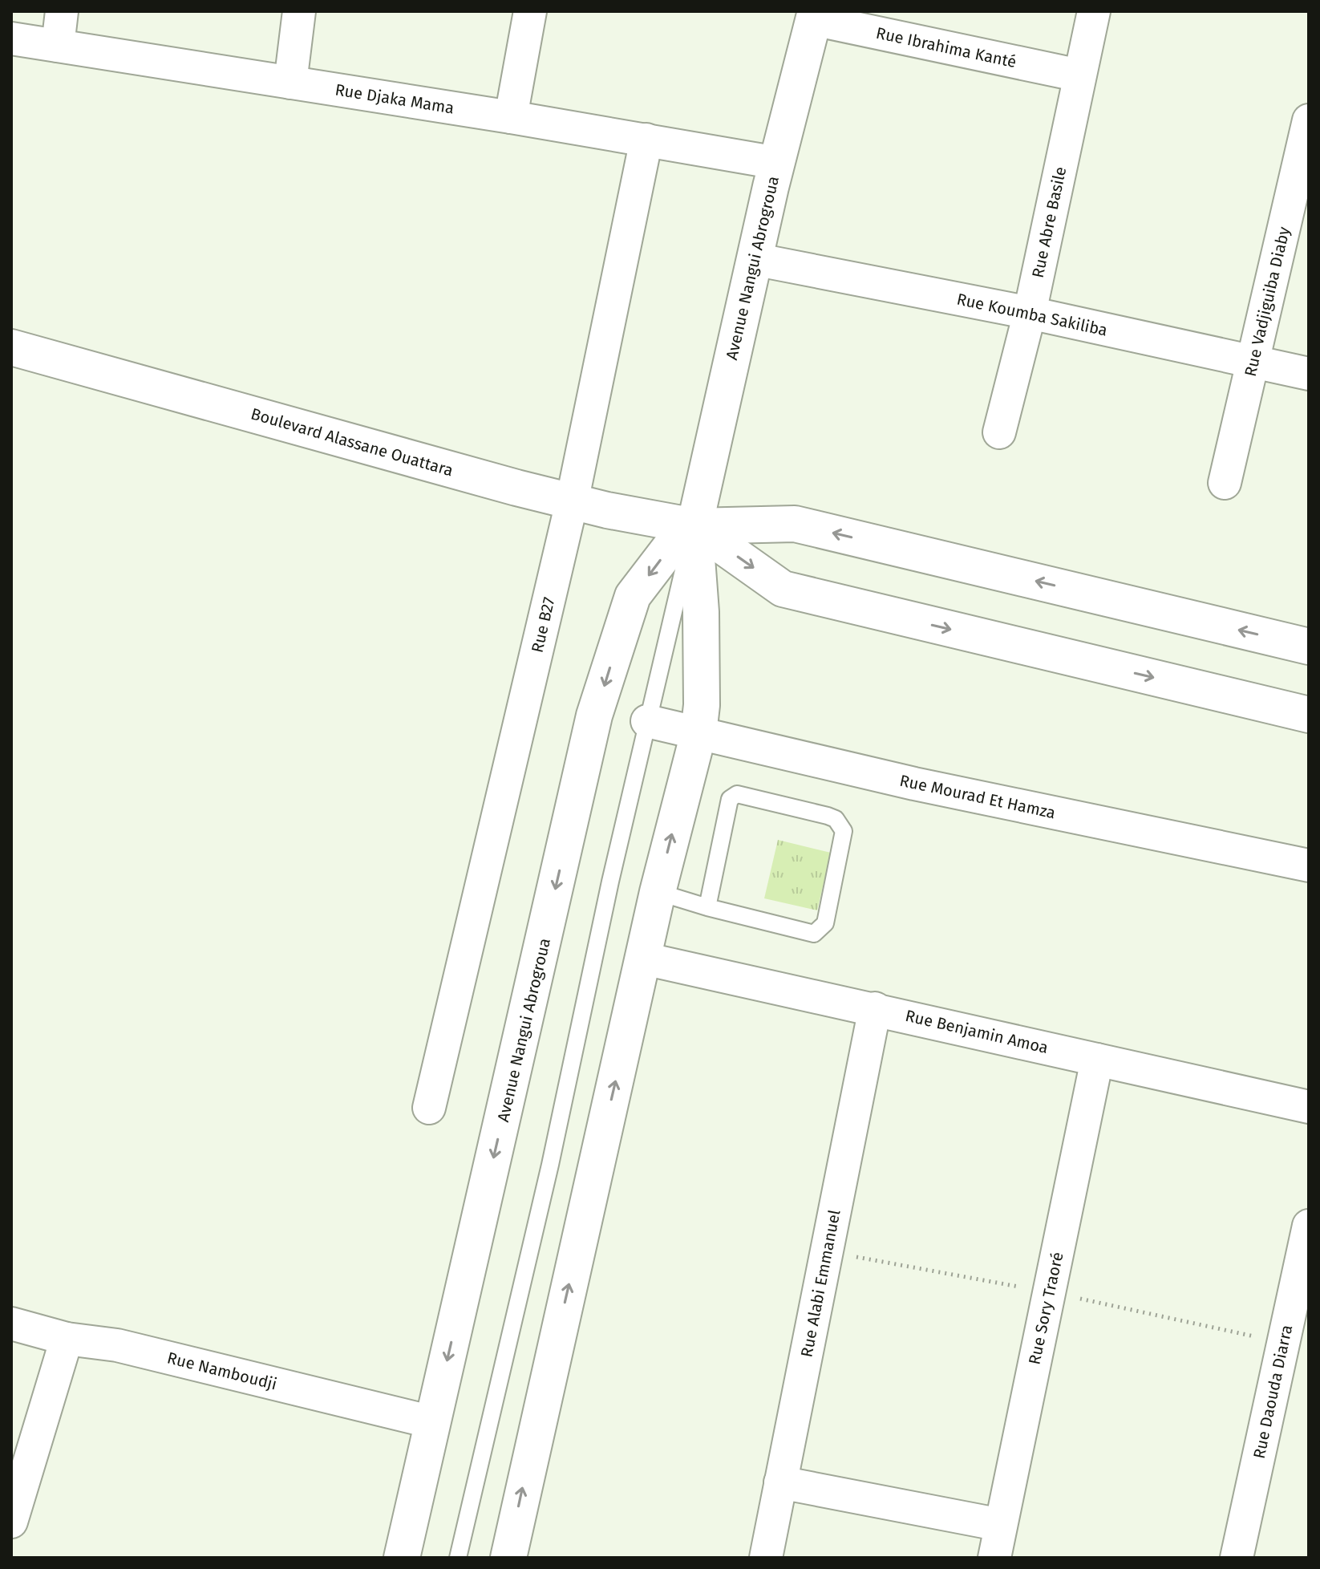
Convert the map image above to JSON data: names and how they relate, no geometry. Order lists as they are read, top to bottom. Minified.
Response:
{"streets":{"main road":["Avenue Nangui Abrogroua","Boulevard Alassane Ouattara"],"street":["Rue Ibrahima Kanté","Rue Djaka Mama","Rue Abre Basile","Rue Vadjiguiba Diaby","Rue Koumba Sakiliba","Rue B27","Rue Mourad Et Hamza","Rue Benjamin Amoa","Rue Alabi Emmanuel","Rue Sory Traoré","Rue Namboudji","Rue Daouda Diarra"]},"crossings":[["Rue Ibrahima Kanté","Rue Abre Basile"],["Rue Ibrahima Kanté","Avenue Nangui Abrogroua"],["Rue Djaka Mama","Avenue Nangui Abrogroua"],["Rue Djaka Mama","Rue B27"],["Rue Abre Basile","Rue Koumba Sakiliba"],["Avenue Nangui Abrogroua","Rue Koumba Sakiliba"],["Avenue Nangui Abrogroua","Boulevard Alassane Ouattara"],["Avenue Nangui Abrogroua","Rue Mourad Et Hamza"],["Avenue Nangui Abrogroua","Rue Benjamin Amoa"],["Avenue Nangui Abrogroua","Rue Namboudji"],["Rue Vadjiguiba Diaby","Rue Koumba Sakiliba"],["Boulevard Alassane Ouattara","Rue B27"],["Rue Benjamin Amoa","Rue Alabi Emmanuel"],["Rue Benjamin Amoa","Rue Sory Traoré"]]}
